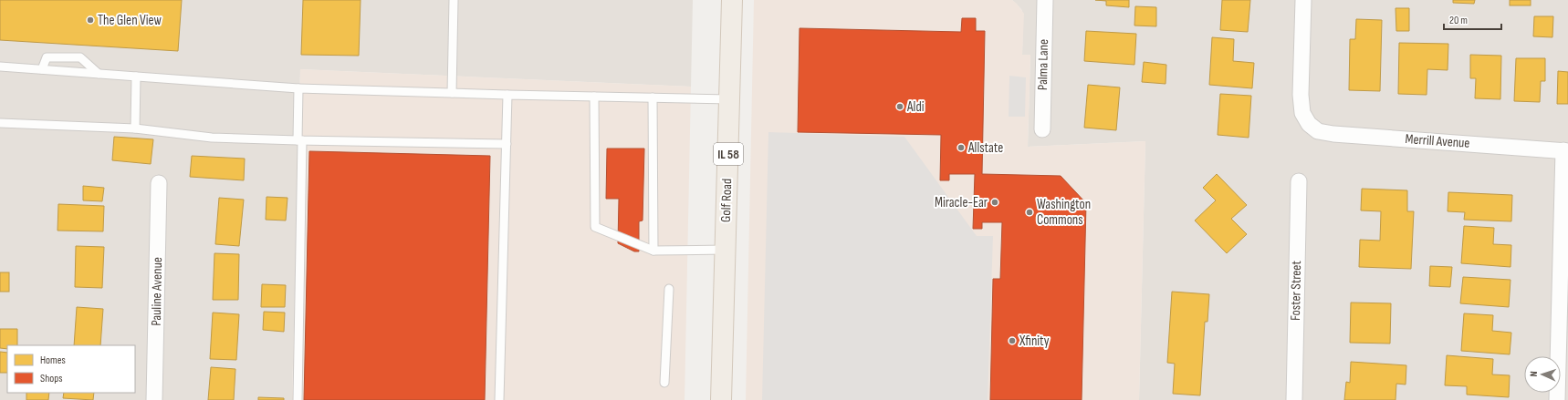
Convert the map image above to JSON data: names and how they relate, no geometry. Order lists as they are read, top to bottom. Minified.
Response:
{"streets":{"main road":["IL 58","Golf Road"],"street":["Palma Lane","Merrill Avenue","Foster Street","Pauline Avenue"]},"places":["The Glen View","Aldi","Allstate","Miracle-Ear","Washington Commons","Xfinity"],"legend":["Homes","Shops"],"scale_bar":"20 m","north":"left"}
